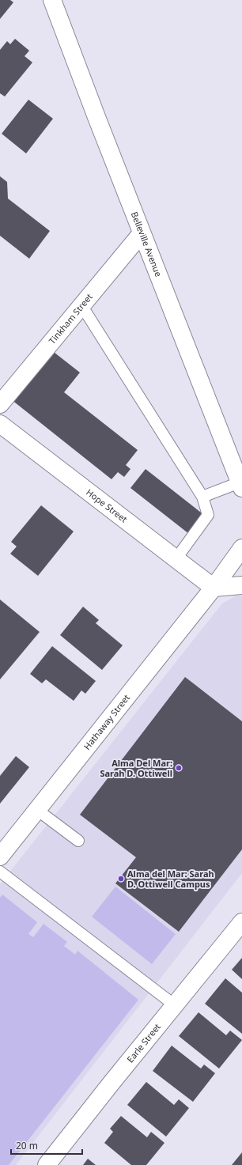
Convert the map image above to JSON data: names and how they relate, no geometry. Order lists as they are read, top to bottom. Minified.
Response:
{"streets":{"street":["Belleville Avenue","Tinkham Street","Hope Street","Hathaway Street","Earle Street"]},"crossings":[["Belleville Avenue","Tinkham Street"],["Hope Street","Hathaway Street"]],"places":["Alma Del Mar: Sarah D. Ottiwell","Alma del Mar: Sarah D. Ottiwell Campus"],"scale_bar":"20 m"}
